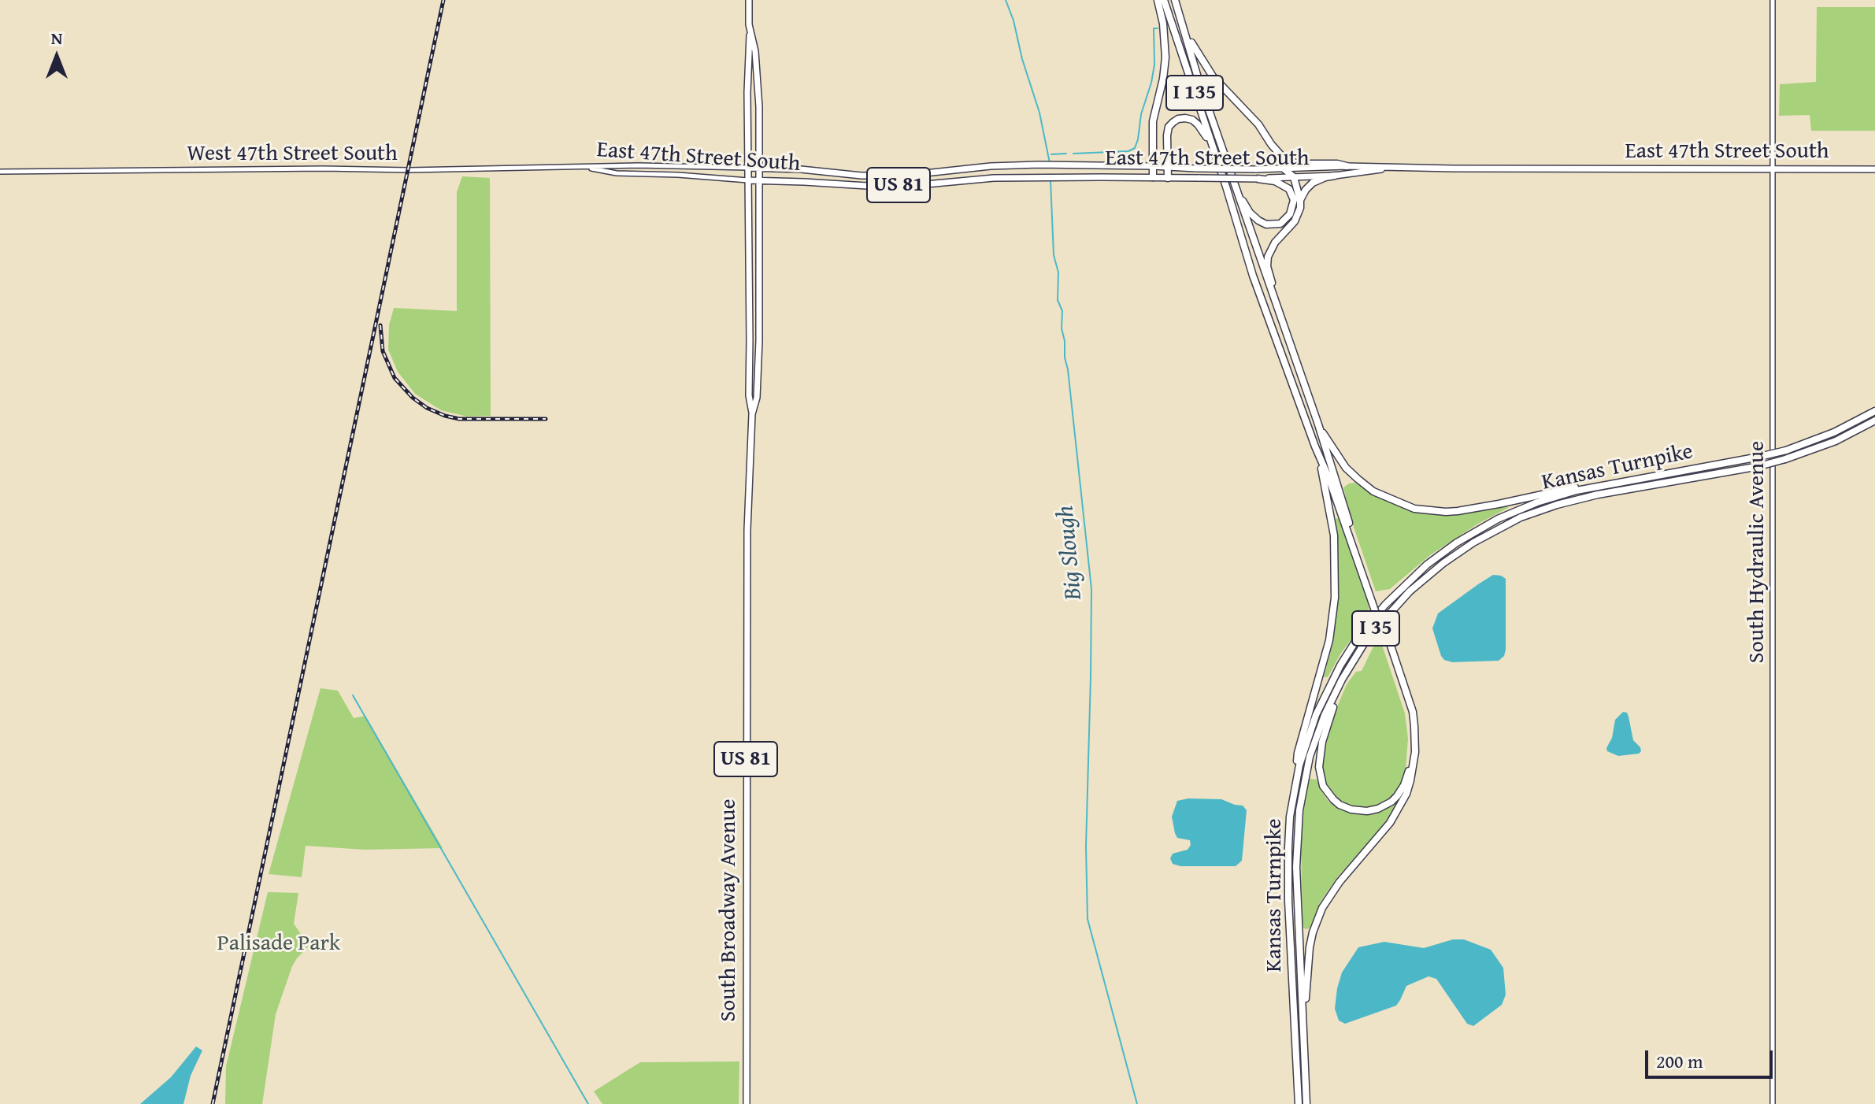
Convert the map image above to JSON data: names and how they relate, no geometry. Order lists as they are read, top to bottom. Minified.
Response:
{"streets":{"highway":["I 135","US 81","Kansas Turnpike","I 35"],"main road":["East 47th Street South","South Broadway Avenue"],"street":["West 47th Street South","South Hydraulic Avenue"]},"crossings":[["I 135","US 81"],["East 47th Street South","West 47th Street South"],["East 47th Street South","US 81"],["East 47th Street South","South Hydraulic Avenue"],["East 47th Street South","South Broadway Avenue"]],"water":["Big Slough"],"parks":["Palisade Park"],"scale_bar":"200 m","north":"top"}
